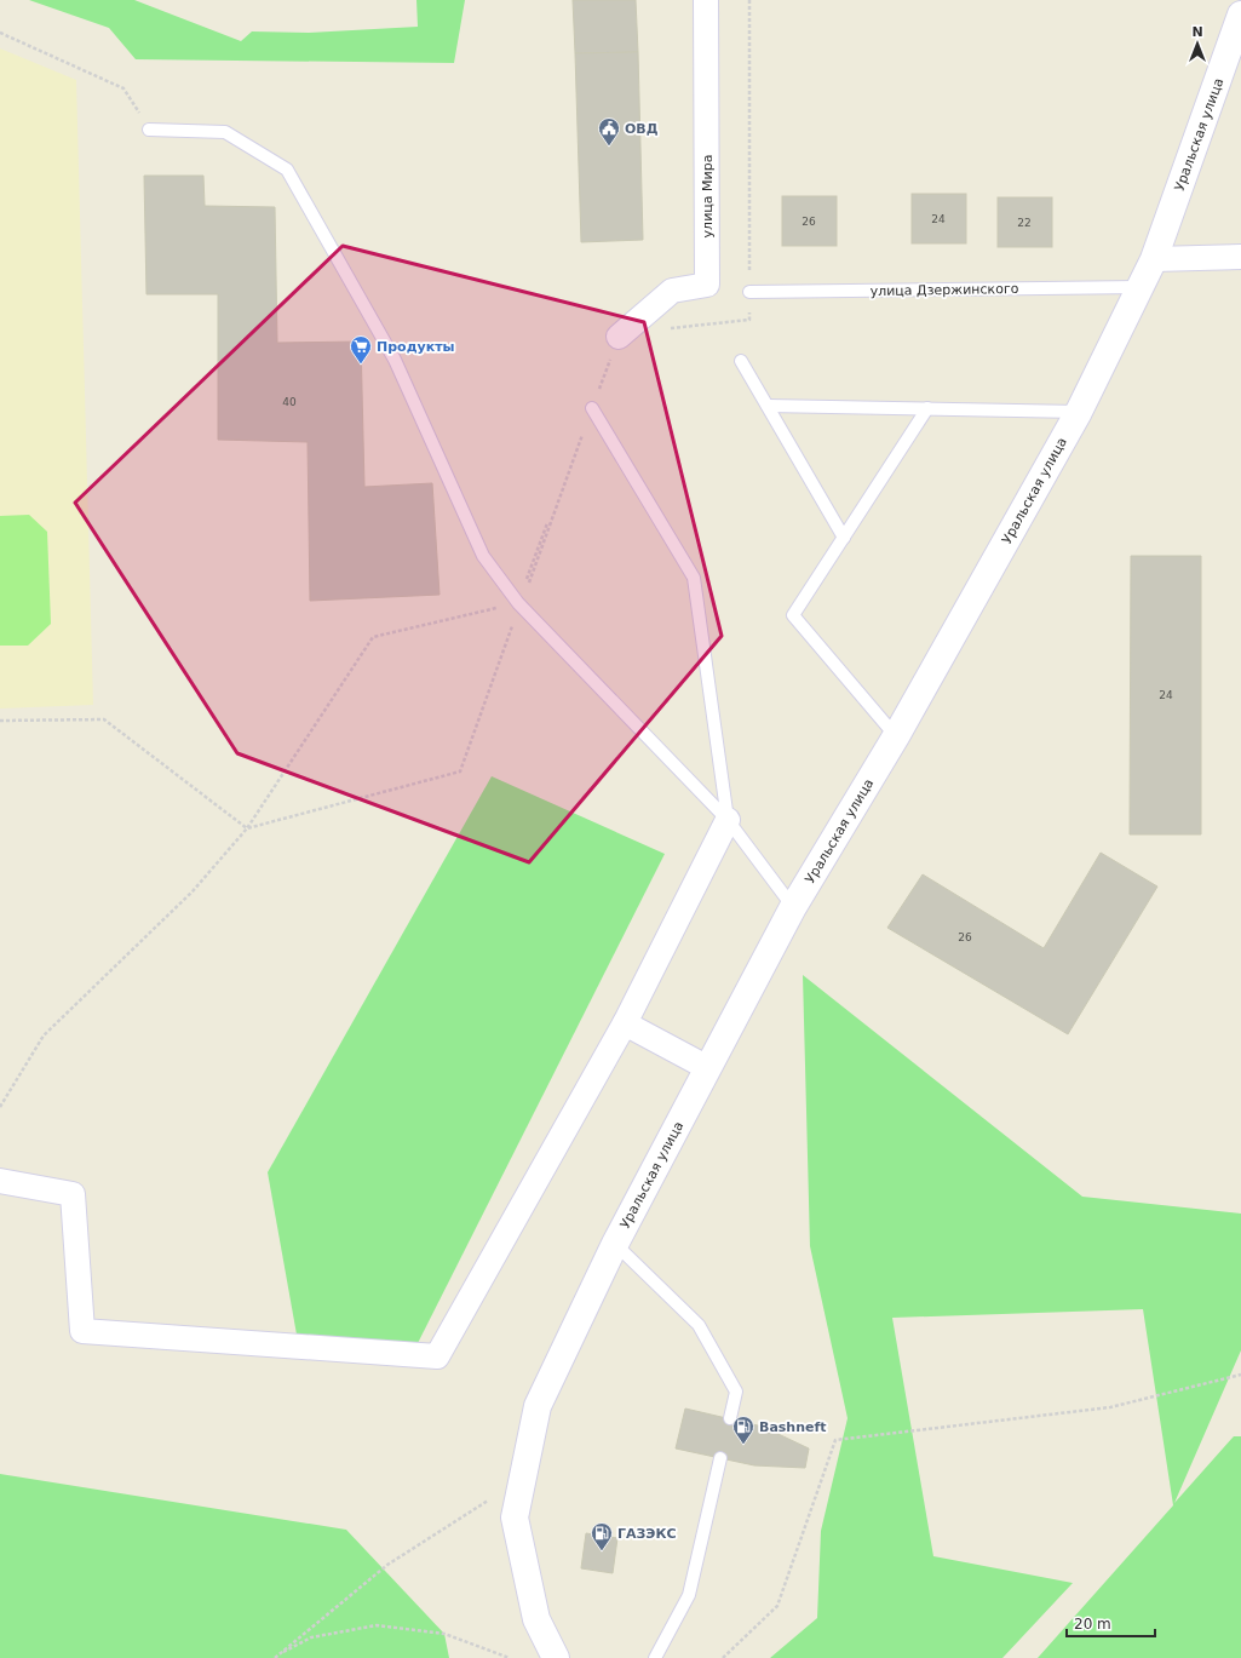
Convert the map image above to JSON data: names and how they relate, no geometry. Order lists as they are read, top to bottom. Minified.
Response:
{"streets":{"street":["Уральская улица","улица Мира"],"lane":["улица Дзержинского"]},"crossings":[["Уральская улица","улица Дзержинского"]],"places":{"public building":["ОВД"],"supermarket":["Продукты"],"fuel station":["Bashneft","ГАЗЭКС"]},"house_numbers":["24","26","22","40","24","26"],"scale_bar":"20 m","north":"top"}
